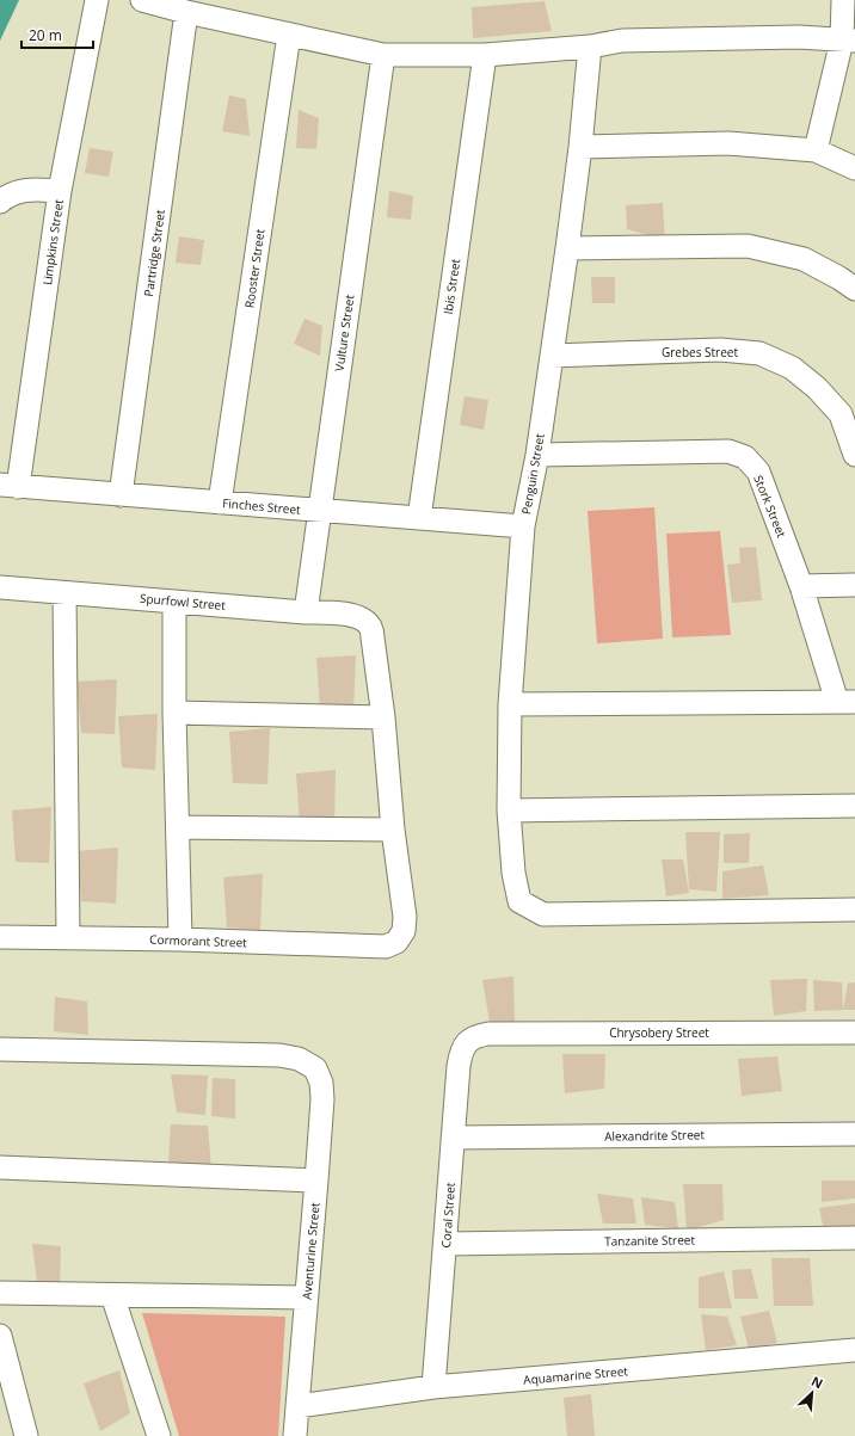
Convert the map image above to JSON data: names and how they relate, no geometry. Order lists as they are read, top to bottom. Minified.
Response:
{"streets":{"street":["Limpkins Street","Partridge Street","Rooster Street","Ibis Street","Vulture Street","Grebes Street","Penguin Street","Finches Street","Stork Street","Spurfowl Street","Cormorant Street","Chrysobery Street","Alexandrite Street","Coral Street","Tanzanite Street","Aventurine Street","Aquamarine Street"]},"crossings":[["Limpkins Street","Finches Street"],["Partridge Street","Finches Street"],["Rooster Street","Finches Street"],["Ibis Street","Finches Street"],["Vulture Street","Finches Street"],["Vulture Street","Spurfowl Street"],["Grebes Street","Penguin Street"],["Penguin Street","Finches Street"],["Penguin Street","Stork Street"],["Chrysobery Street","Coral Street"],["Alexandrite Street","Coral Street"],["Coral Street","Tanzanite Street"],["Coral Street","Aquamarine Street"],["Aventurine Street","Aquamarine Street"]],"scale_bar":"20 m","north":"top right"}
